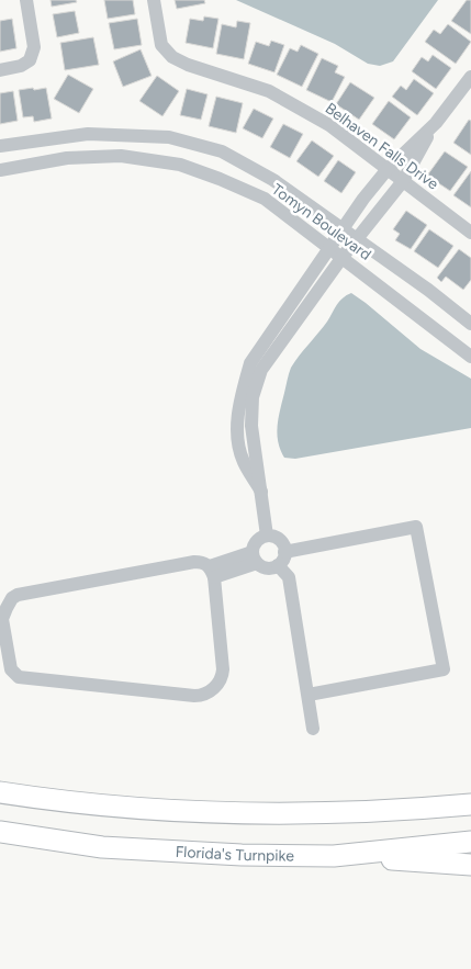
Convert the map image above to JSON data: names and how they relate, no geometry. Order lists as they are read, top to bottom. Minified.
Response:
{"streets":{"highway":["Florida's Turnpike"],"street":["Belhaven Falls Drive","Tomyn Boulevard"]}}
